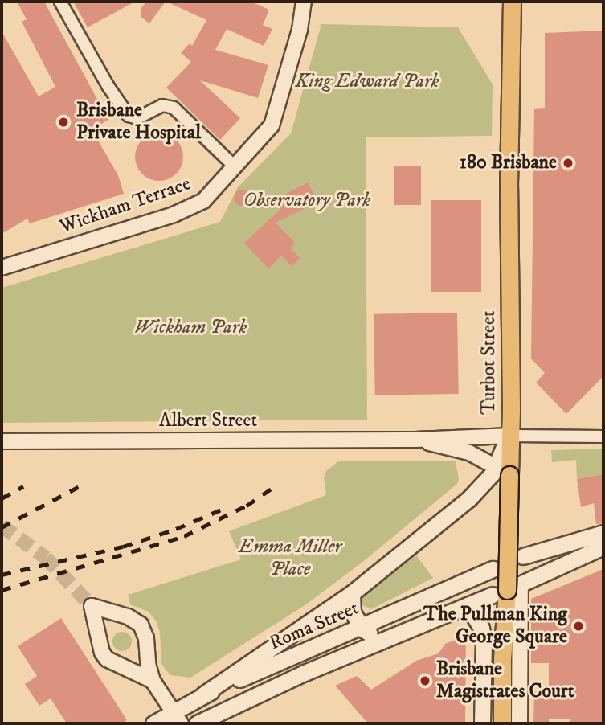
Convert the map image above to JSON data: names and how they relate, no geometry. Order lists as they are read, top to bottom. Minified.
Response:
{"streets":{"main road":["Turbot Street","Roma Street"],"street":["Wickham Terrace","Albert Street"]},"crossings":[["Turbot Street","Albert Street"]],"parks":["King Edward Park","Observatory Park","Wickham Park","Emma Miller Place"],"places":["Brisbane Private Hospital","180 Brisbane","The Pullman King George Square","Brisbane Magistrates Court"]}
